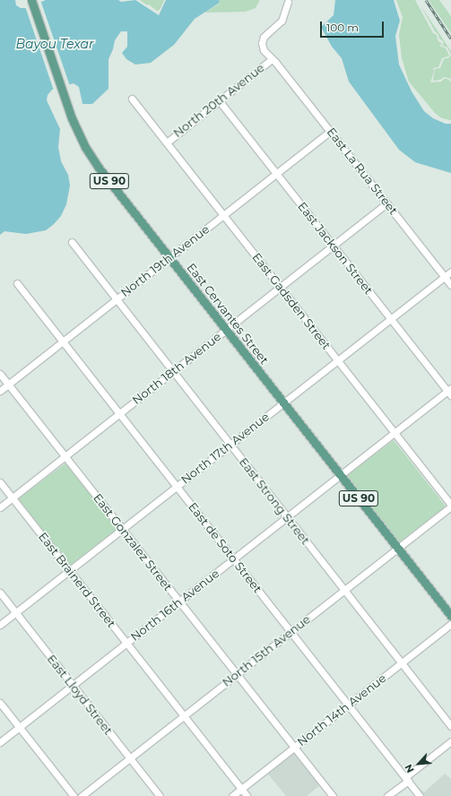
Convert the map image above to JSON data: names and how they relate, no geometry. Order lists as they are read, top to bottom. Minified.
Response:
{"streets":{"main road":["US 90","East Cervantes Street"],"street":["North 20th Avenue","East La Rua Street","East Jackson Street","North 19th Avenue","East Gadsden Street","North 18th Avenue","North 17th Avenue","East Strong Street","East Gonzalez Street","East de Soto Street","East Brainerd Street","North 16th Avenue","North 15th Avenue","East Lloyd Street","North 14th Avenue"]},"crossings":[["North 20th Avenue","East La Rua Street"],["North 20th Avenue","East Jackson Street"],["North 20th Avenue","East Gadsden Street"],["East La Rua Street","North 19th Avenue"],["East La Rua Street","North 18th Avenue"],["East La Rua Street","North 17th Avenue"],["East Jackson Street","North 19th Avenue"],["East Jackson Street","North 18th Avenue"],["East Jackson Street","North 17th Avenue"],["East Jackson Street","North 16th Avenue"],["North 19th Avenue","East Gadsden Street"],["North 19th Avenue","East Cervantes Street"],["North 19th Avenue","East Strong Street"],["North 19th Avenue","East Gonzalez Street"],["North 19th Avenue","East de Soto Street"],["East Gadsden Street","North 18th Avenue"],["East Gadsden Street","North 17th Avenue"],["East Gadsden Street","North 16th Avenue"],["East Gadsden Street","North 15th Avenue"],["East Cervantes Street","North 18th Avenue"],["East Cervantes Street","North 17th Avenue"],["East Cervantes Street","North 16th Avenue"],["East Cervantes Street","North 15th Avenue"],["North 18th Avenue","East Strong Street"],["North 18th Avenue","East Gonzalez Street"],["North 18th Avenue","East de Soto Street"],["North 18th Avenue","East Brainerd Street"],["North 17th Avenue","East Strong Street"],["North 17th Avenue","East Gonzalez Street"],["North 17th Avenue","East de Soto Street"],["North 17th Avenue","East Brainerd Street"],["North 17th Avenue","East Lloyd Street"],["East Strong Street","North 16th Avenue"],["East Strong Street","North 15th Avenue"],["East Strong Street","North 14th Avenue"],["East Gonzalez Street","North 16th Avenue"],["East Gonzalez Street","North 15th Avenue"],["East Gonzalez Street","North 14th Avenue"],["East de Soto Street","North 16th Avenue"],["East de Soto Street","North 15th Avenue"],["East de Soto Street","North 14th Avenue"],["East Brainerd Street","North 16th Avenue"],["East Brainerd Street","North 15th Avenue"],["East Brainerd Street","North 14th Avenue"],["North 16th Avenue","East Lloyd Street"],["North 15th Avenue","East Lloyd Street"]],"water":["Bayou Texar"],"scale_bar":"100 m","north":"bottom left"}
